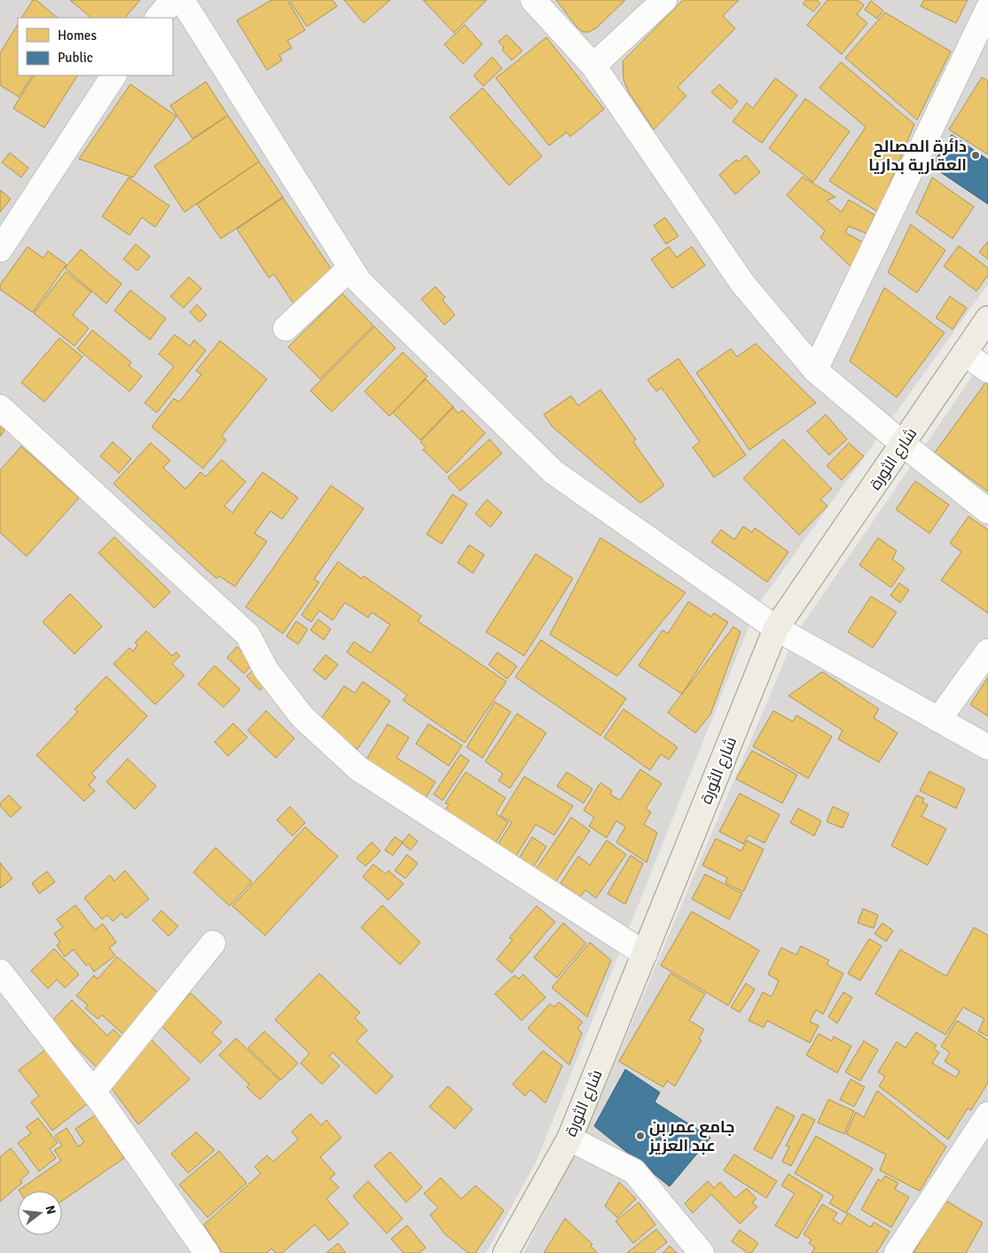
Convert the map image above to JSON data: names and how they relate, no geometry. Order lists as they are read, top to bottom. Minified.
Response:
{"streets":{"main road":["شارع الثورة"]},"places":["دائرة المصالح العقارية بداريا","جامع عمر بن عبد العزيز"],"legend":["Homes","Public"],"north":"right"}
